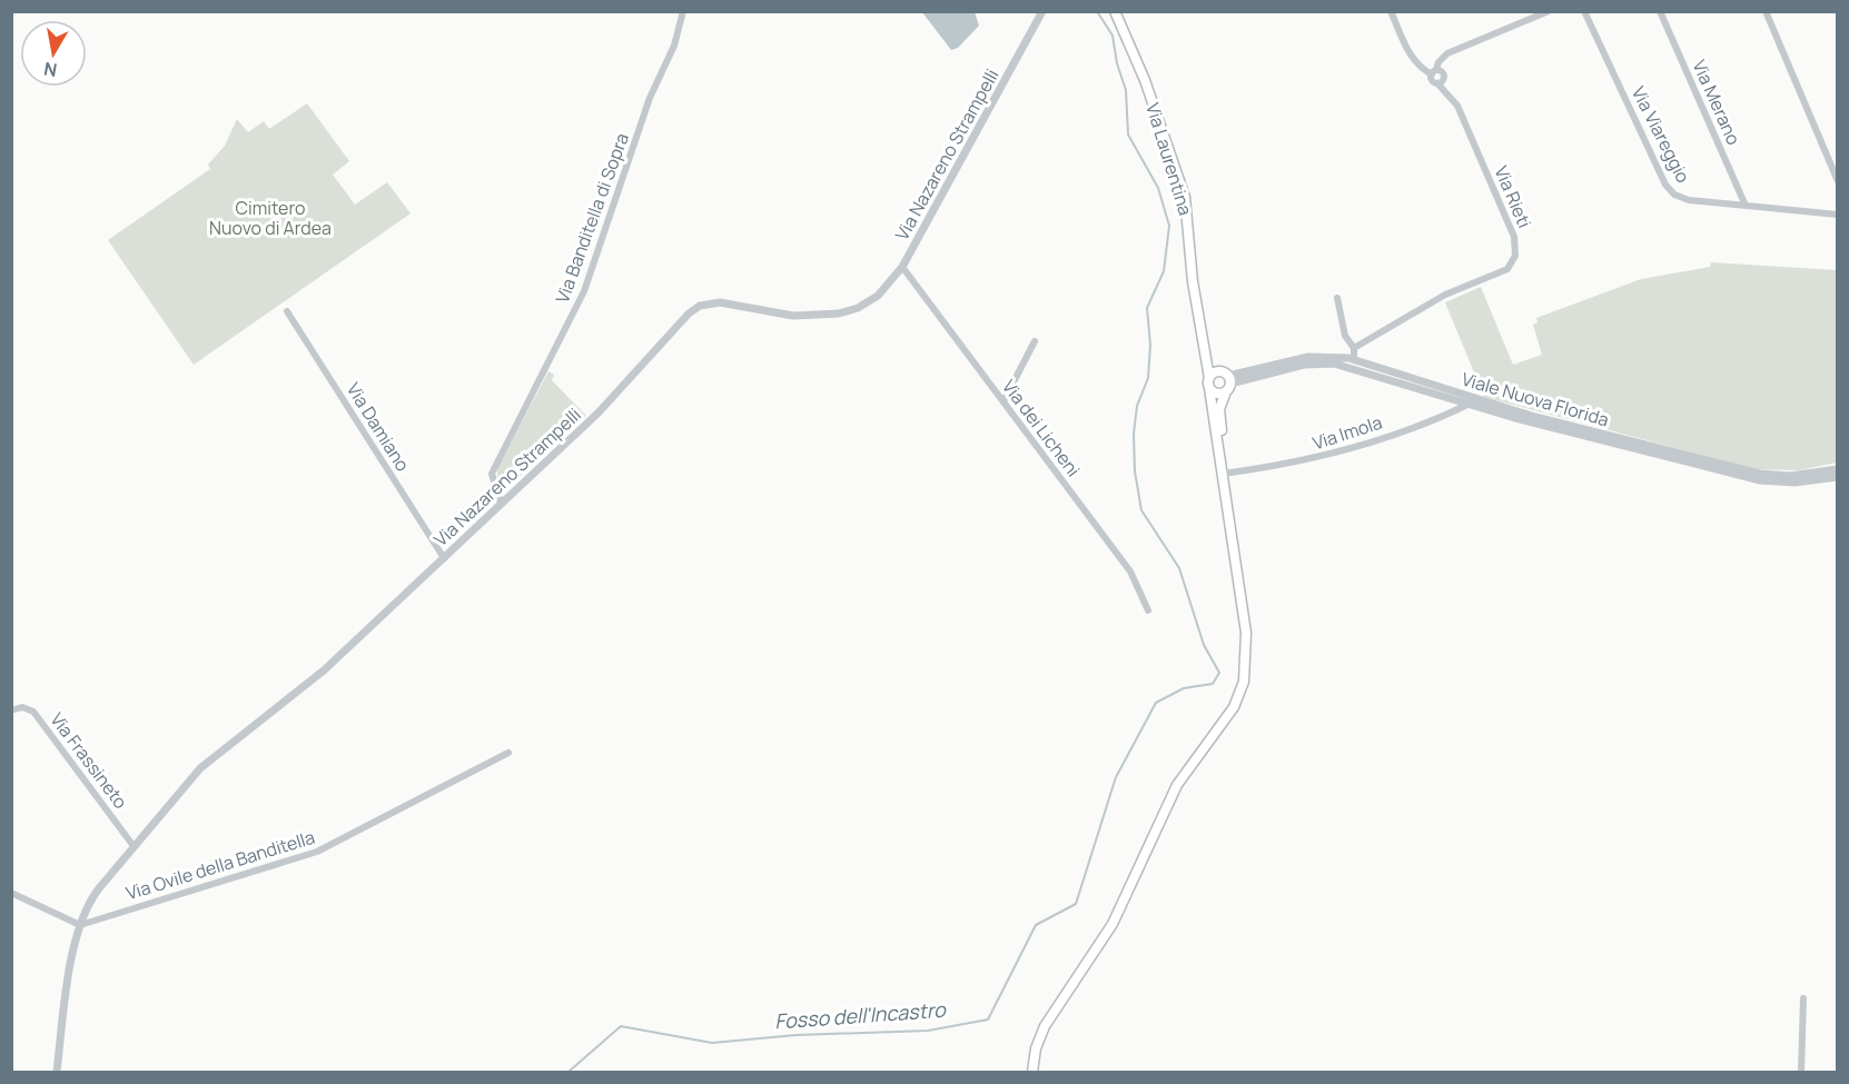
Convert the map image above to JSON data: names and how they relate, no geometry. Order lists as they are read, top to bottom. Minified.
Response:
{"streets":{"main road":["Via Laurentina"],"street":["Via Merano","Via Viareggio","Via Nazareno Strampelli","Via Rieti","Via Banditella di Sopra","Viale Nuova Florida","Via Damiano","Via dei Licheni","Via Imola","Via Frassineto","Via Ovile della Banditella"]},"crossings":[["Via Merano","Via Viareggio"],["Via Nazareno Strampelli","Via Banditella di Sopra"],["Via Nazareno Strampelli","Via Damiano"],["Via Nazareno Strampelli","Via dei Licheni"],["Via Nazareno Strampelli","Via Frassineto"],["Via Nazareno Strampelli","Via Ovile della Banditella"],["Via Laurentina","Viale Nuova Florida"],["Via Laurentina","Via Imola"],["Viale Nuova Florida","Via Imola"]],"water":["Fosso dell'Incastro"],"parks":["Cimitero Nuovo di Ardea"],"north":"bottom"}
